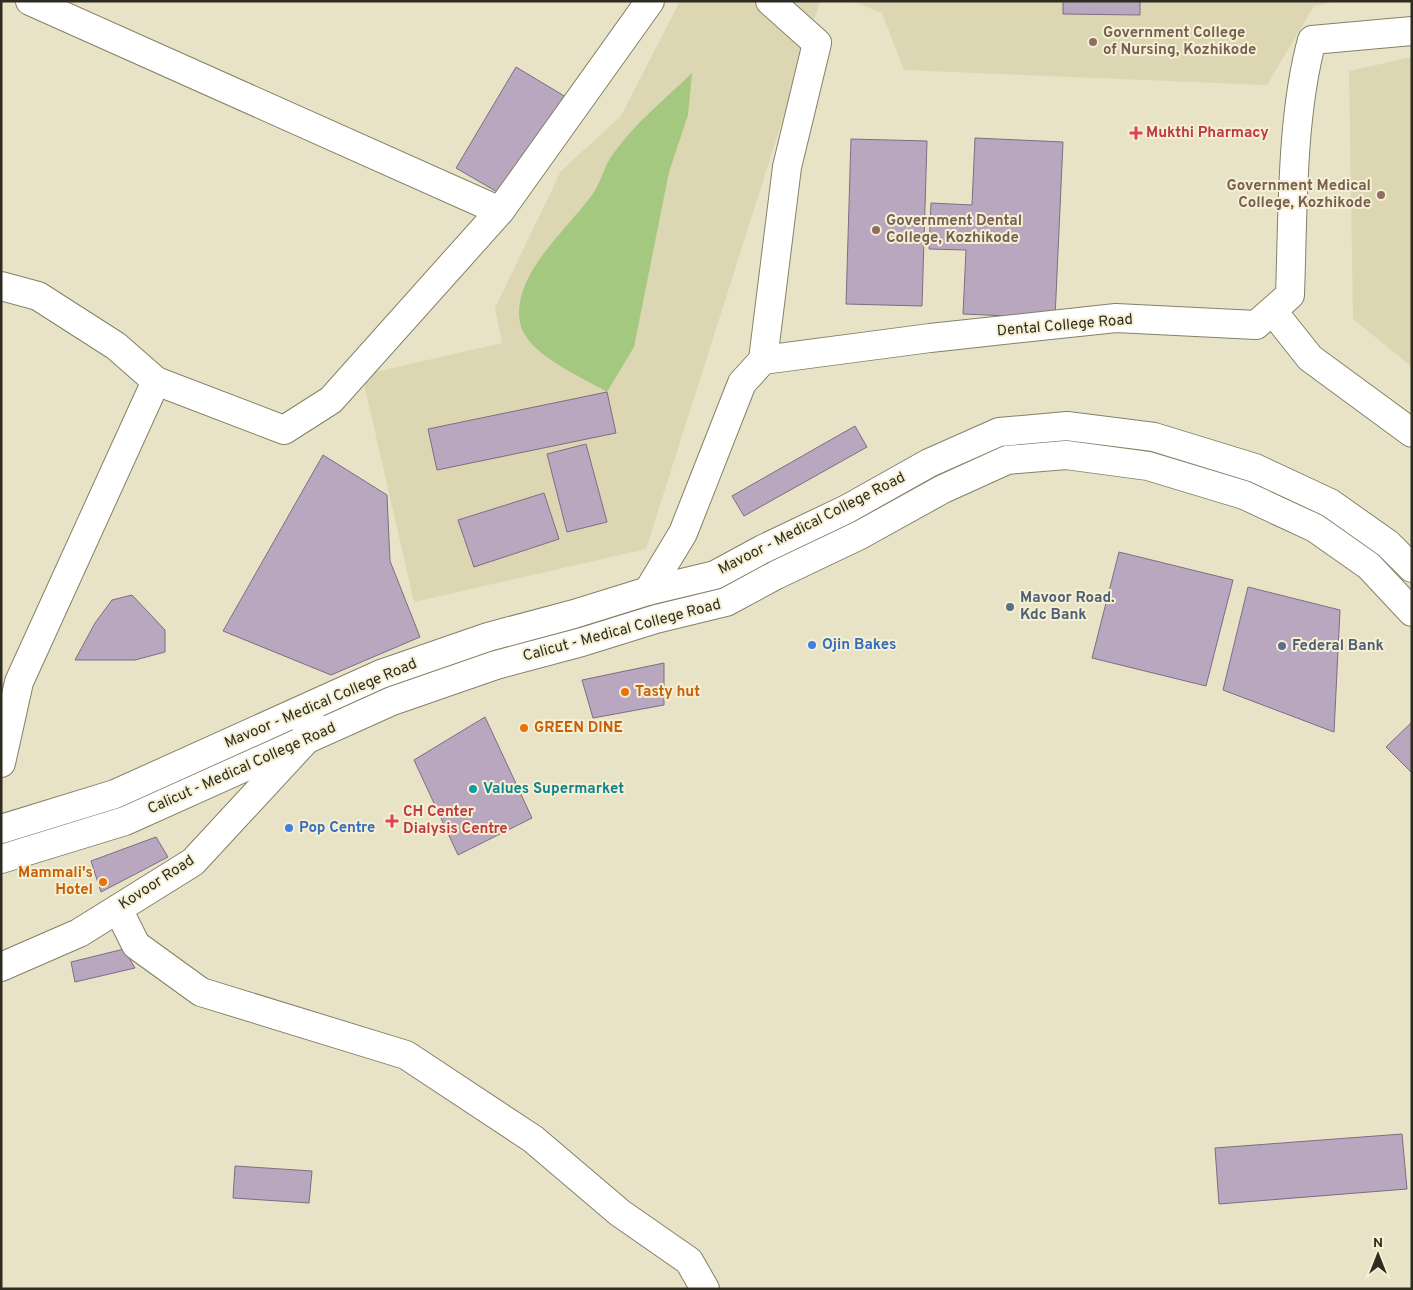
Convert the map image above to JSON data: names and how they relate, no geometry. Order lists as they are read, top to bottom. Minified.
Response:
{"streets":{"street":["Dental College Road","Mavoor - Medical College Road","Calicut - Medical College Road","Kovoor Road"]},"crossings":[["Calicut - Medical College Road","Kovoor Road"]],"places":{"other":["Government College of Nursing, Kozhikode","Government Medical College, Kozhikode","Government Dental College, Kozhikode","Mavoor Road. Kdc Bank","Ojin Bakes","Federal Bank","Tasty hut","GREEN DINE","Values Supermarket","Pop Centre","Mammali's Hotel"],"health":["Mukthi Pharmacy","CH Center Dialysis Centre"]},"north":"top"}
